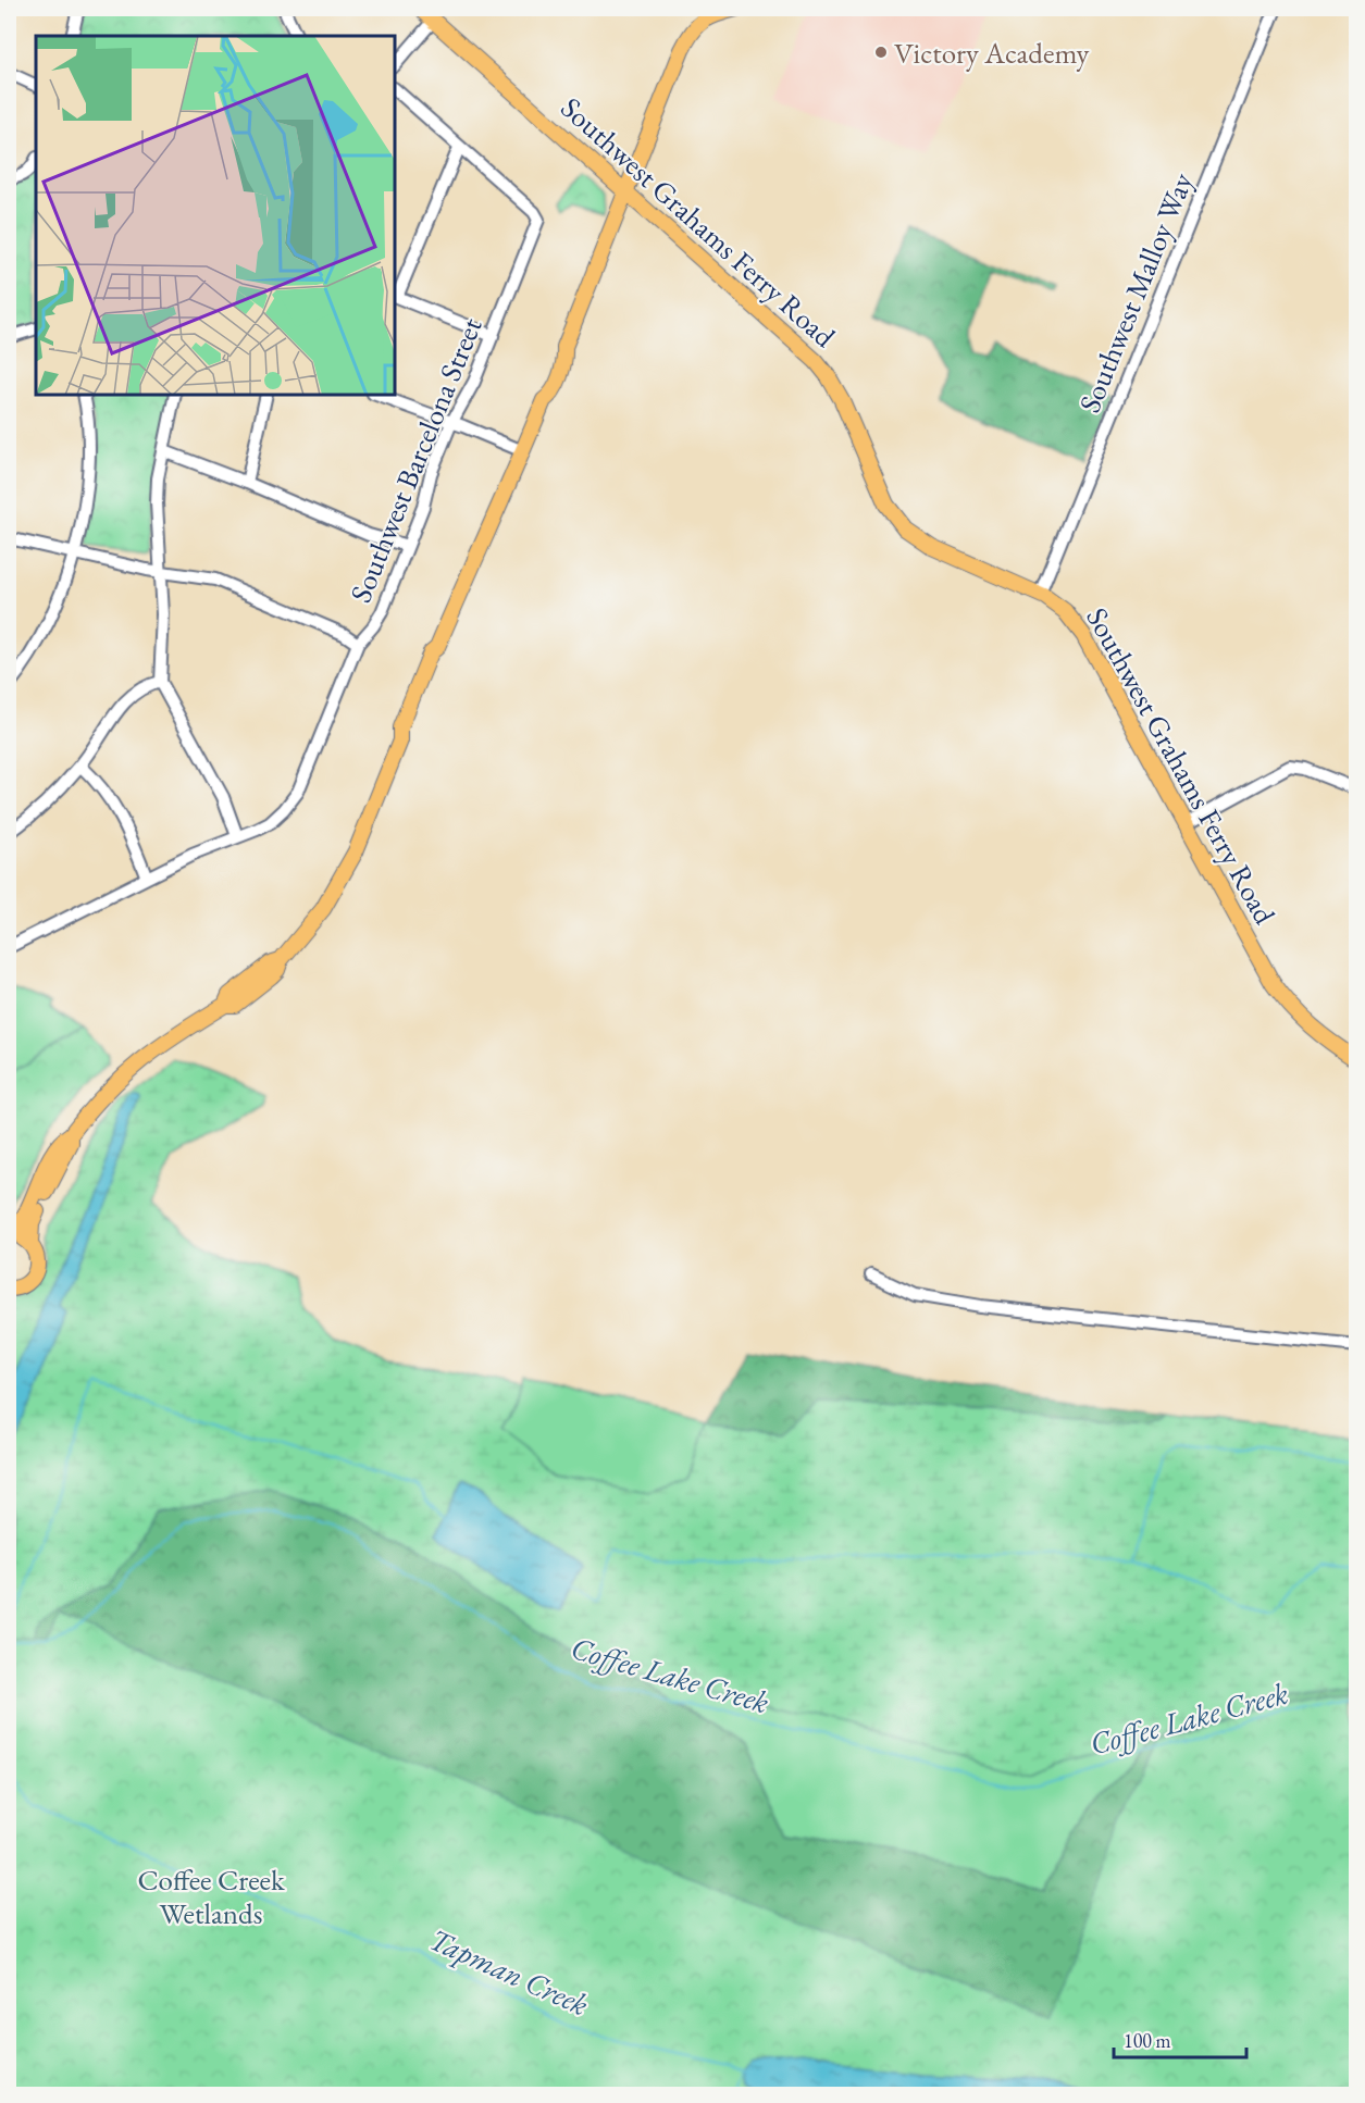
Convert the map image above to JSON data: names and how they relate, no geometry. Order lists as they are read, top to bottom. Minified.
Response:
{"streets":{"main road":["Southwest Grahams Ferry Road"],"street":["Southwest Malloy Way","Southwest Barcelona Street"]},"crossings":[["Southwest Grahams Ferry Road","Southwest Malloy Way"]],"water":["Coffee Lake Creek","Tapman Creek"],"parks":["Coffee Creek Wetlands"],"places":["Victory Academy"],"scale_bar":"100 m"}
